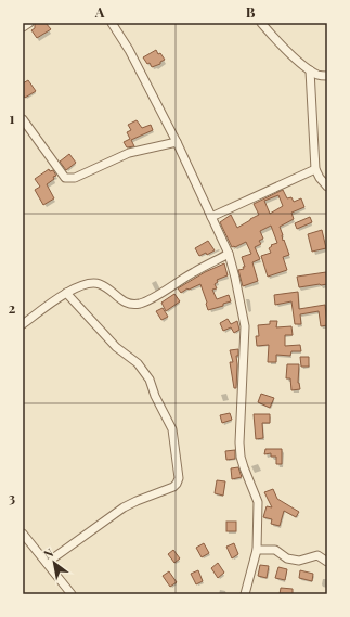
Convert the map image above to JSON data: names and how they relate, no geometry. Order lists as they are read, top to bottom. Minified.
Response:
{"north":"top left","grid":{"columns":["A","B"],"rows":["1","2","3"]}}
